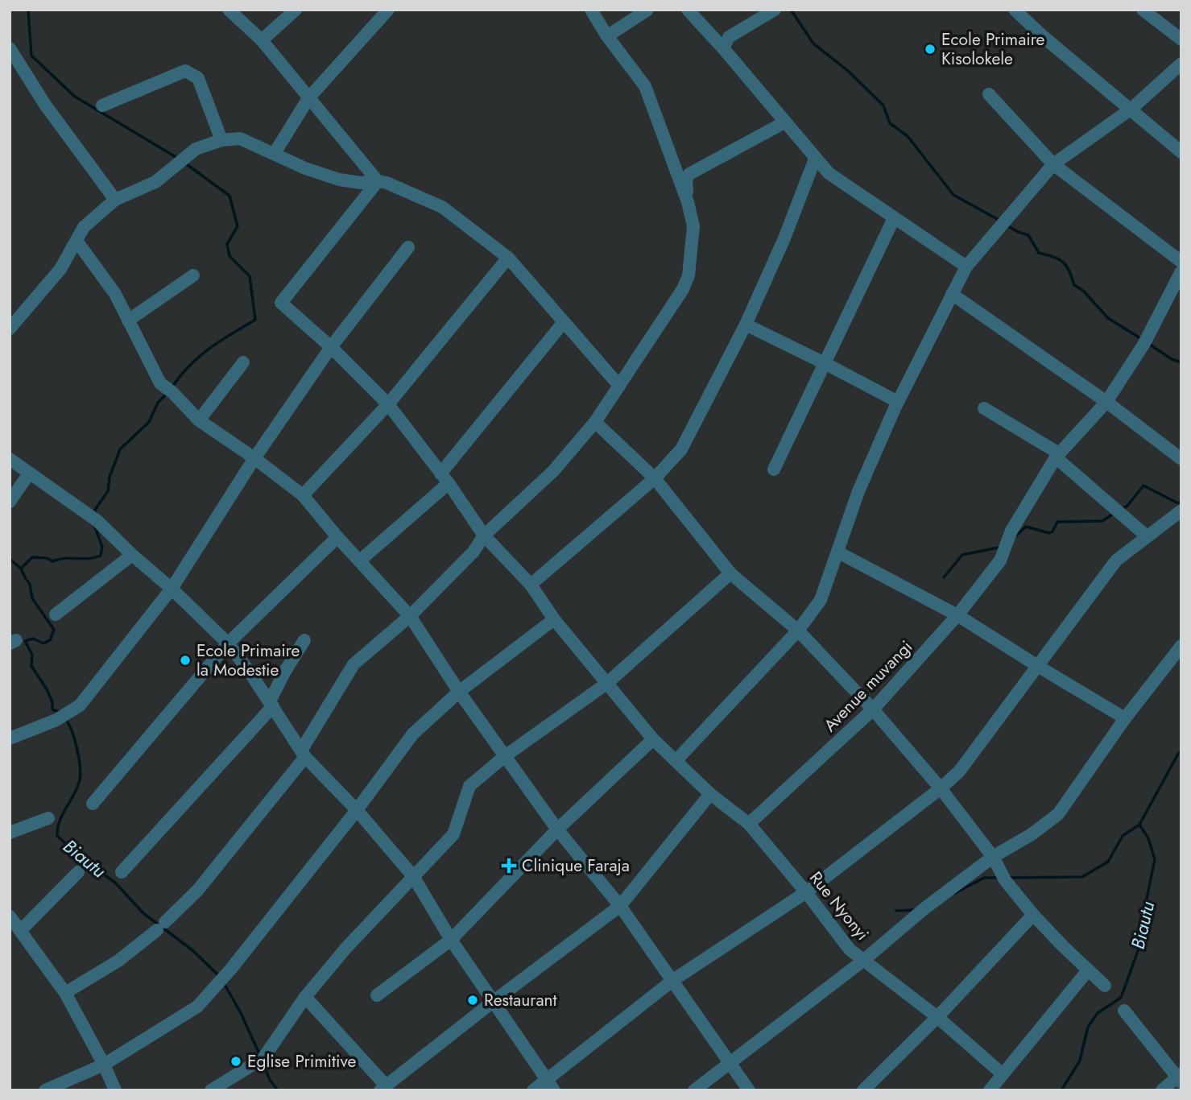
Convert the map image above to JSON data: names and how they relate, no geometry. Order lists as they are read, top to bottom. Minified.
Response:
{"streets":{"street":["Avenue muvangi","Rue Nyonyi"]},"crossings":[["Avenue muvangi","Rue Nyonyi"]],"water":["Biautu"],"places":{"other":["Ecole Primaire Kisolokele","Ecole Primaire la Modestie","Restaurant","Eglise Primitive"],"health":["Clinique Faraja"]}}
